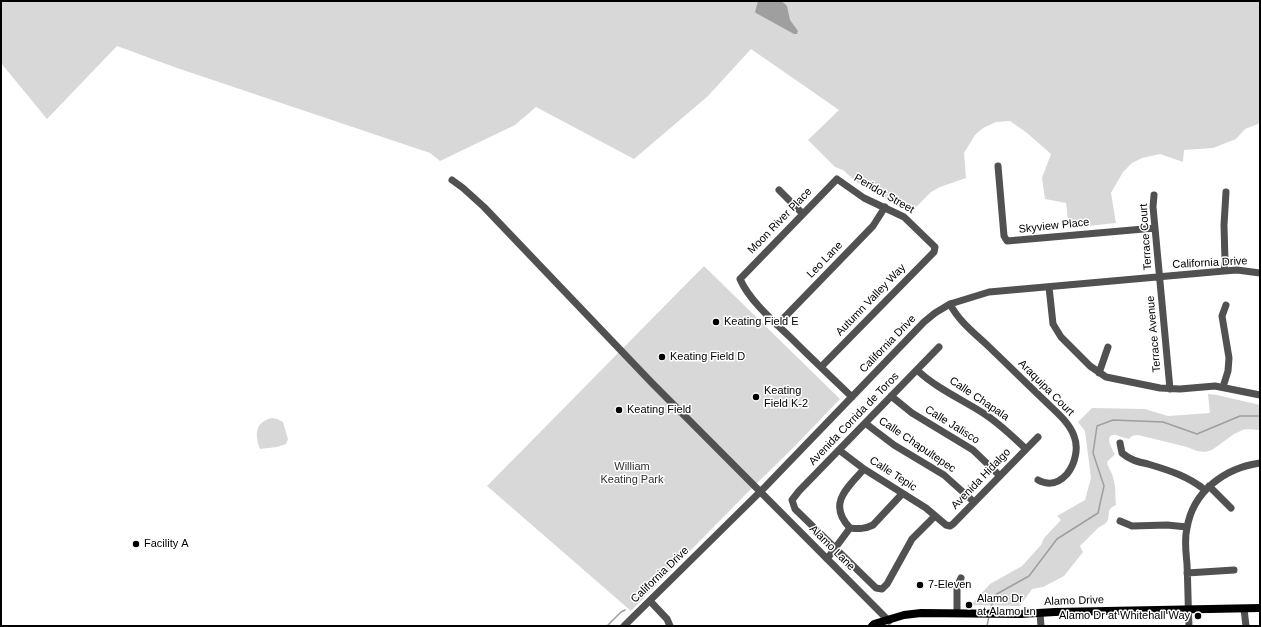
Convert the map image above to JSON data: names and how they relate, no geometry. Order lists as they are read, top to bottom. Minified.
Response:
{"streets":{"main road":["Alamo Drive"],"street":["Peridot Street","Moon River Place","Skyview Place","Terrace Court","Leo Lane","California Drive","Autumn Valley Way","Terrace Avenue","Araquipa Court","Calle Chapala","Avenida Corrida de Toros","Calle Jalisco","Calle Chapultepec","Calle Tepic","Avenida Hidalgo","Alamo Lane"]},"crossings":[["Peridot Street","Moon River Place"],["Peridot Street","Leo Lane"],["Peridot Street","Autumn Valley Way"],["Moon River Place","Leo Lane"],["Skyview Place","Terrace Court"],["Terrace Court","California Drive"],["Terrace Court","Terrace Avenue"],["California Drive","Terrace Avenue"],["California Drive","Araquipa Court"],["California Drive","Alamo Lane"],["Calle Chapala","Avenida Corrida de Toros"],["Calle Chapala","Avenida Hidalgo"],["Avenida Corrida de Toros","Calle Jalisco"],["Avenida Corrida de Toros","Calle Chapultepec"],["Avenida Corrida de Toros","Calle Tepic"],["Calle Jalisco","Avenida Hidalgo"],["Calle Chapultepec","Avenida Hidalgo"],["Calle Tepic","Avenida Hidalgo"],["Alamo Lane","Alamo Drive"]],"parks":["William Keating Park"],"places":["Keating Field E","Keating Field D","Keating Field K-2","Keating Field","Facility A","7-Eleven","Alamo Dr at Alamo Ln","Alamo Dr at Whitehall Way"]}
